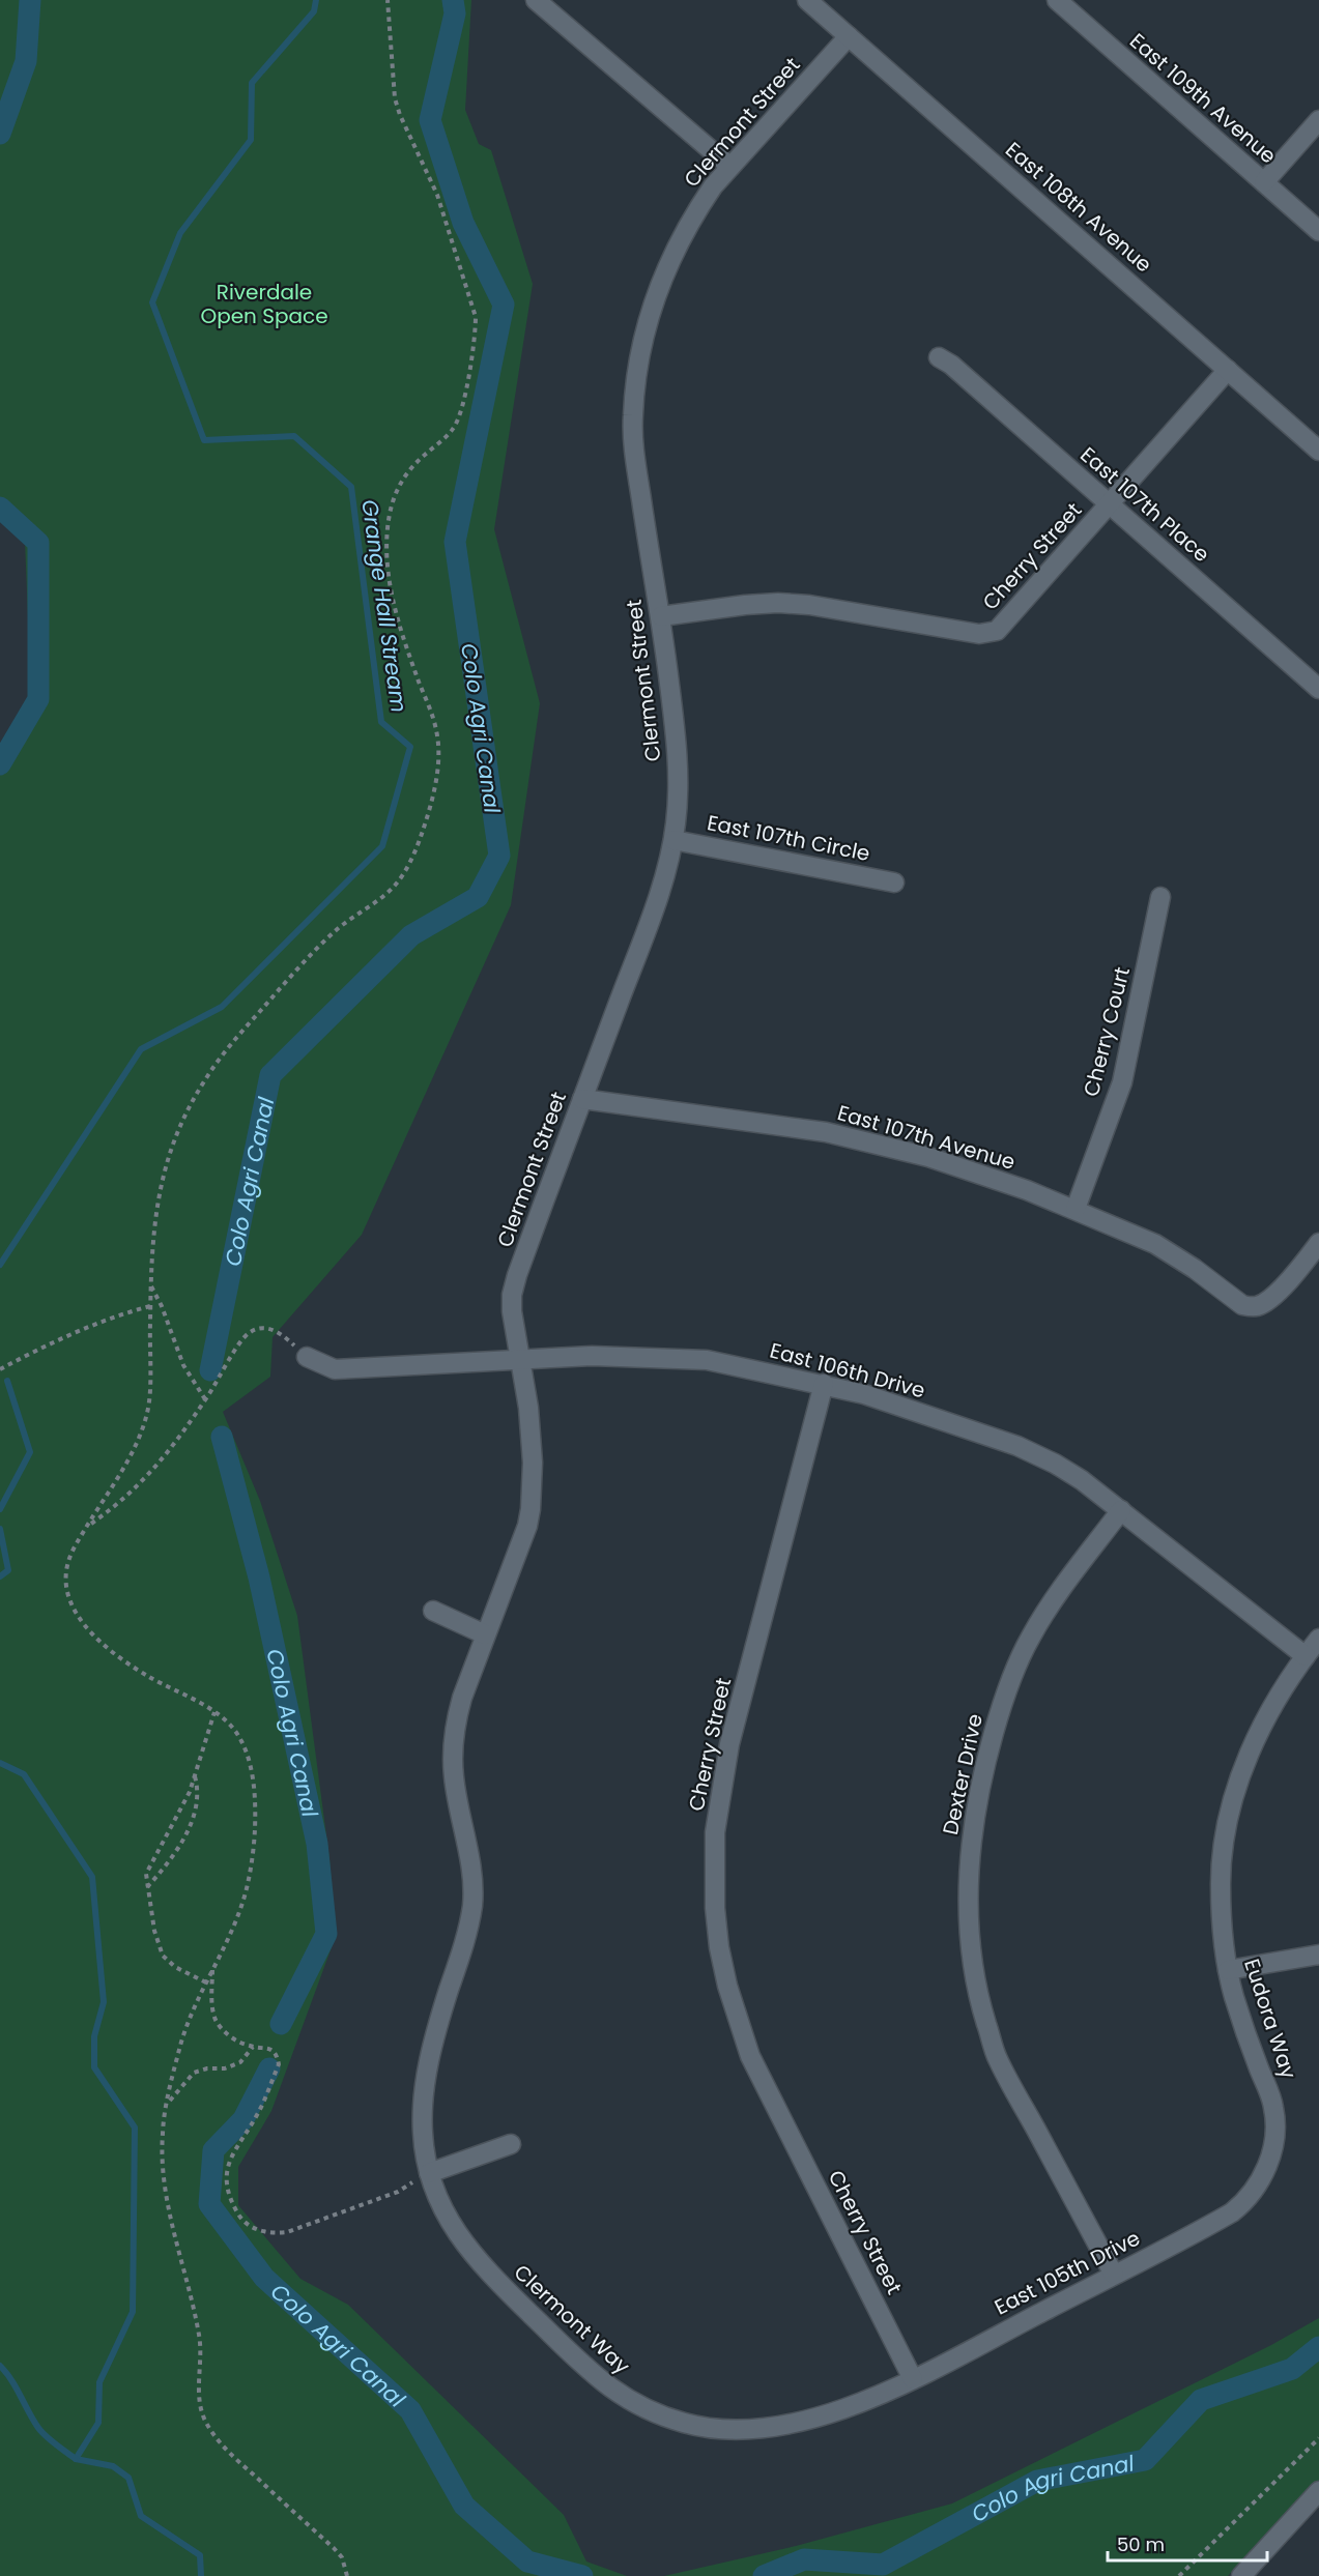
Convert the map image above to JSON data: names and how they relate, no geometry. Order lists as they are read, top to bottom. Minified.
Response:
{"streets":{"street":["East 109th Avenue","Clermont Street","East 108th Avenue","East 107th Place","Cherry Street","East 107th Circle","Cherry Court","East 107th Avenue","East 106th Drive","Dexter Drive","Eudora Way","East 105th Drive","Clermont Way"]},"crossings":[["Clermont Street","East 108th Avenue"],["Clermont Street","Cherry Street"],["Clermont Street","East 107th Circle"],["Clermont Street","East 107th Avenue"],["Clermont Street","East 106th Drive"],["Clermont Street","Clermont Way"],["East 108th Avenue","Cherry Street"],["East 107th Place","Cherry Street"],["Cherry Street","East 106th Drive"],["Cherry Street","East 105th Drive"],["Cherry Street","Clermont Way"],["Cherry Court","East 107th Avenue"],["East 106th Drive","Dexter Drive"],["East 106th Drive","Eudora Way"],["East 106th Drive","Clermont Way"],["Dexter Drive","East 105th Drive"],["Eudora Way","East 105th Drive"],["East 105th Drive","Clermont Way"]],"water":["Grange Hall Stream","Colo Agri Canal"],"parks":["Riverdale Open Space"],"scale_bar":"50 m"}
